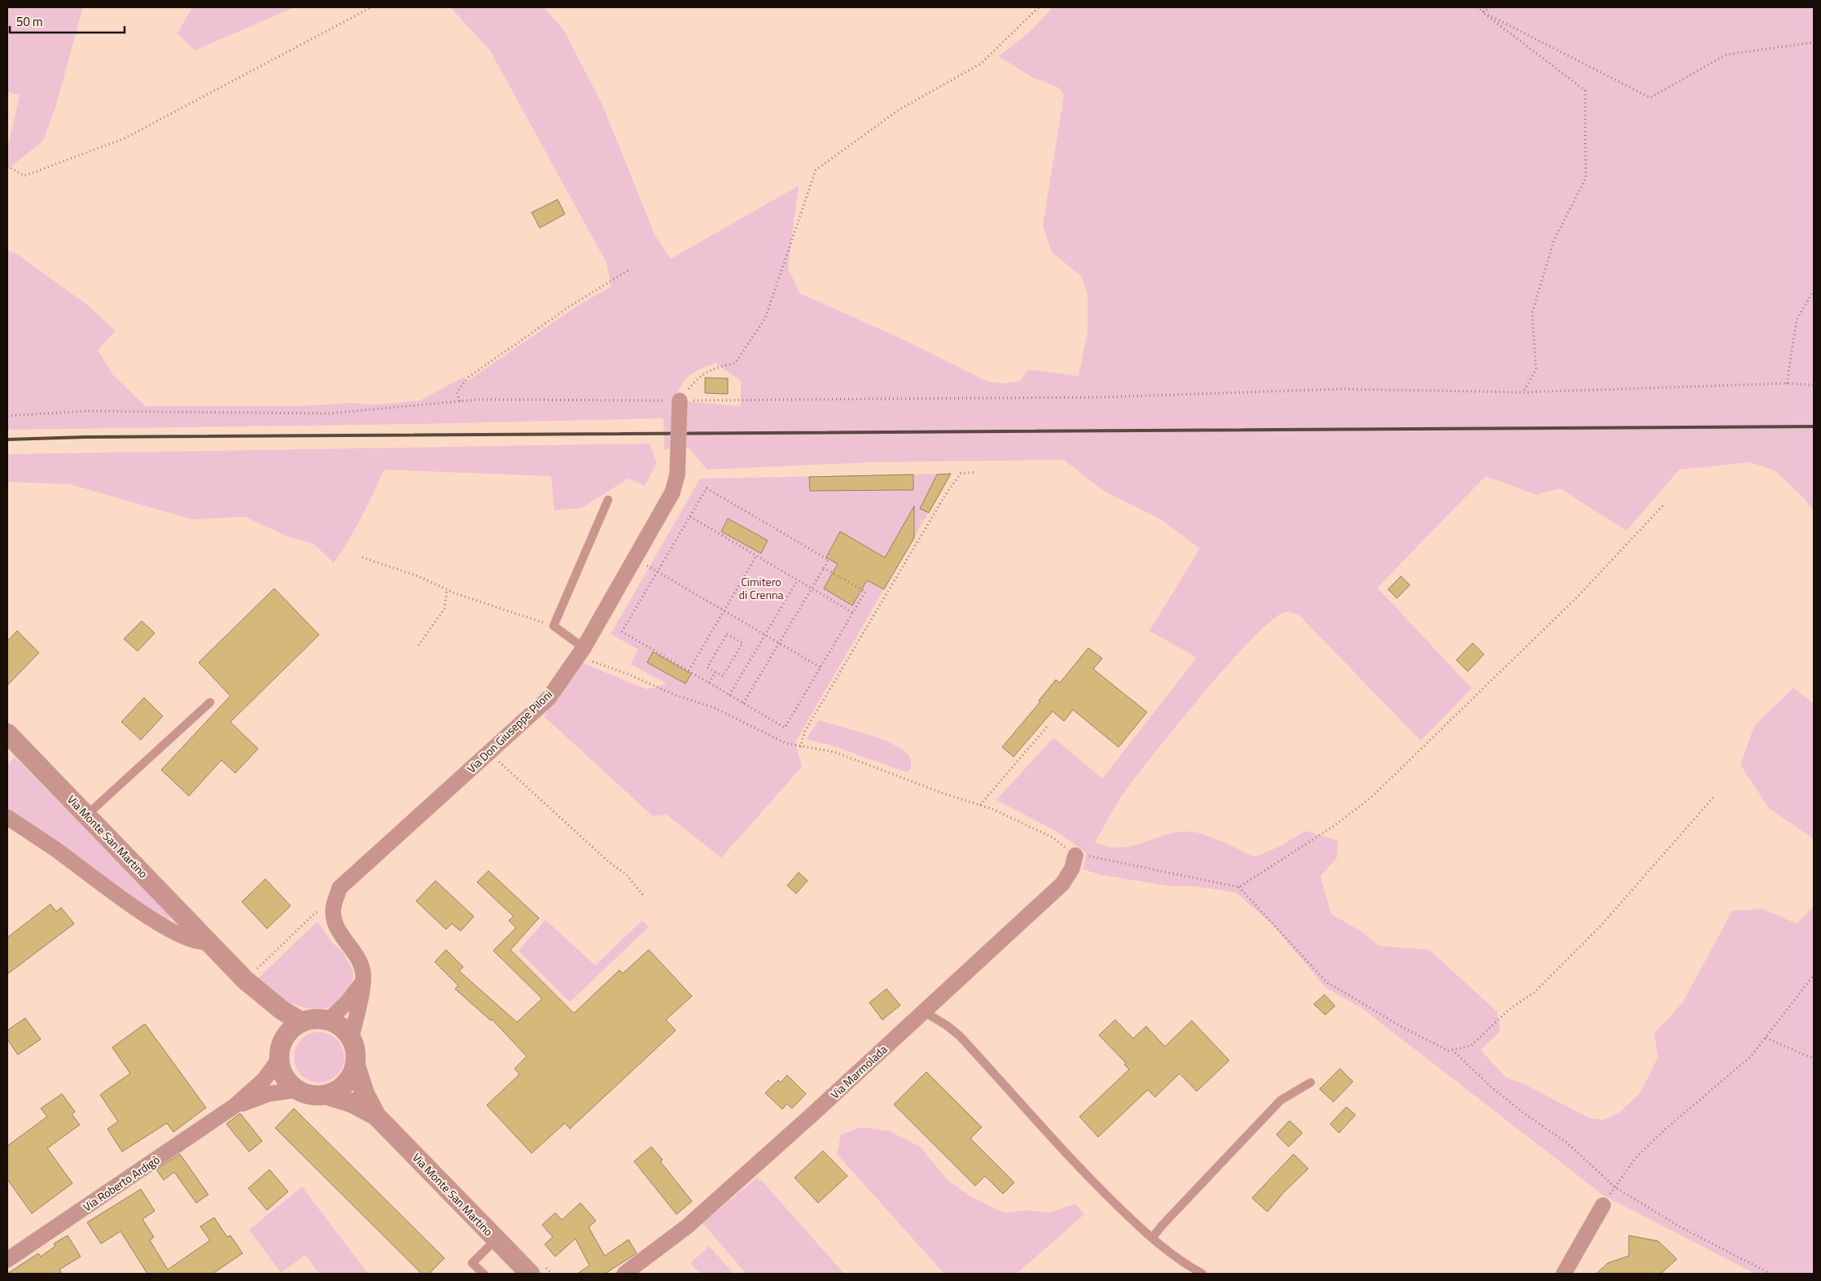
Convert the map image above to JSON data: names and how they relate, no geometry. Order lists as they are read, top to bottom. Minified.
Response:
{"streets":{"street":["Via Don Giuseppe Piloni","Via Monte San Martino","Via Marmolada","Via Roberto Ardigò"]},"crossings":[["Via Monte San Martino","Via Roberto Ardigò"]],"parks":["Cimitero di Crenna"],"scale_bar":"50 m"}
